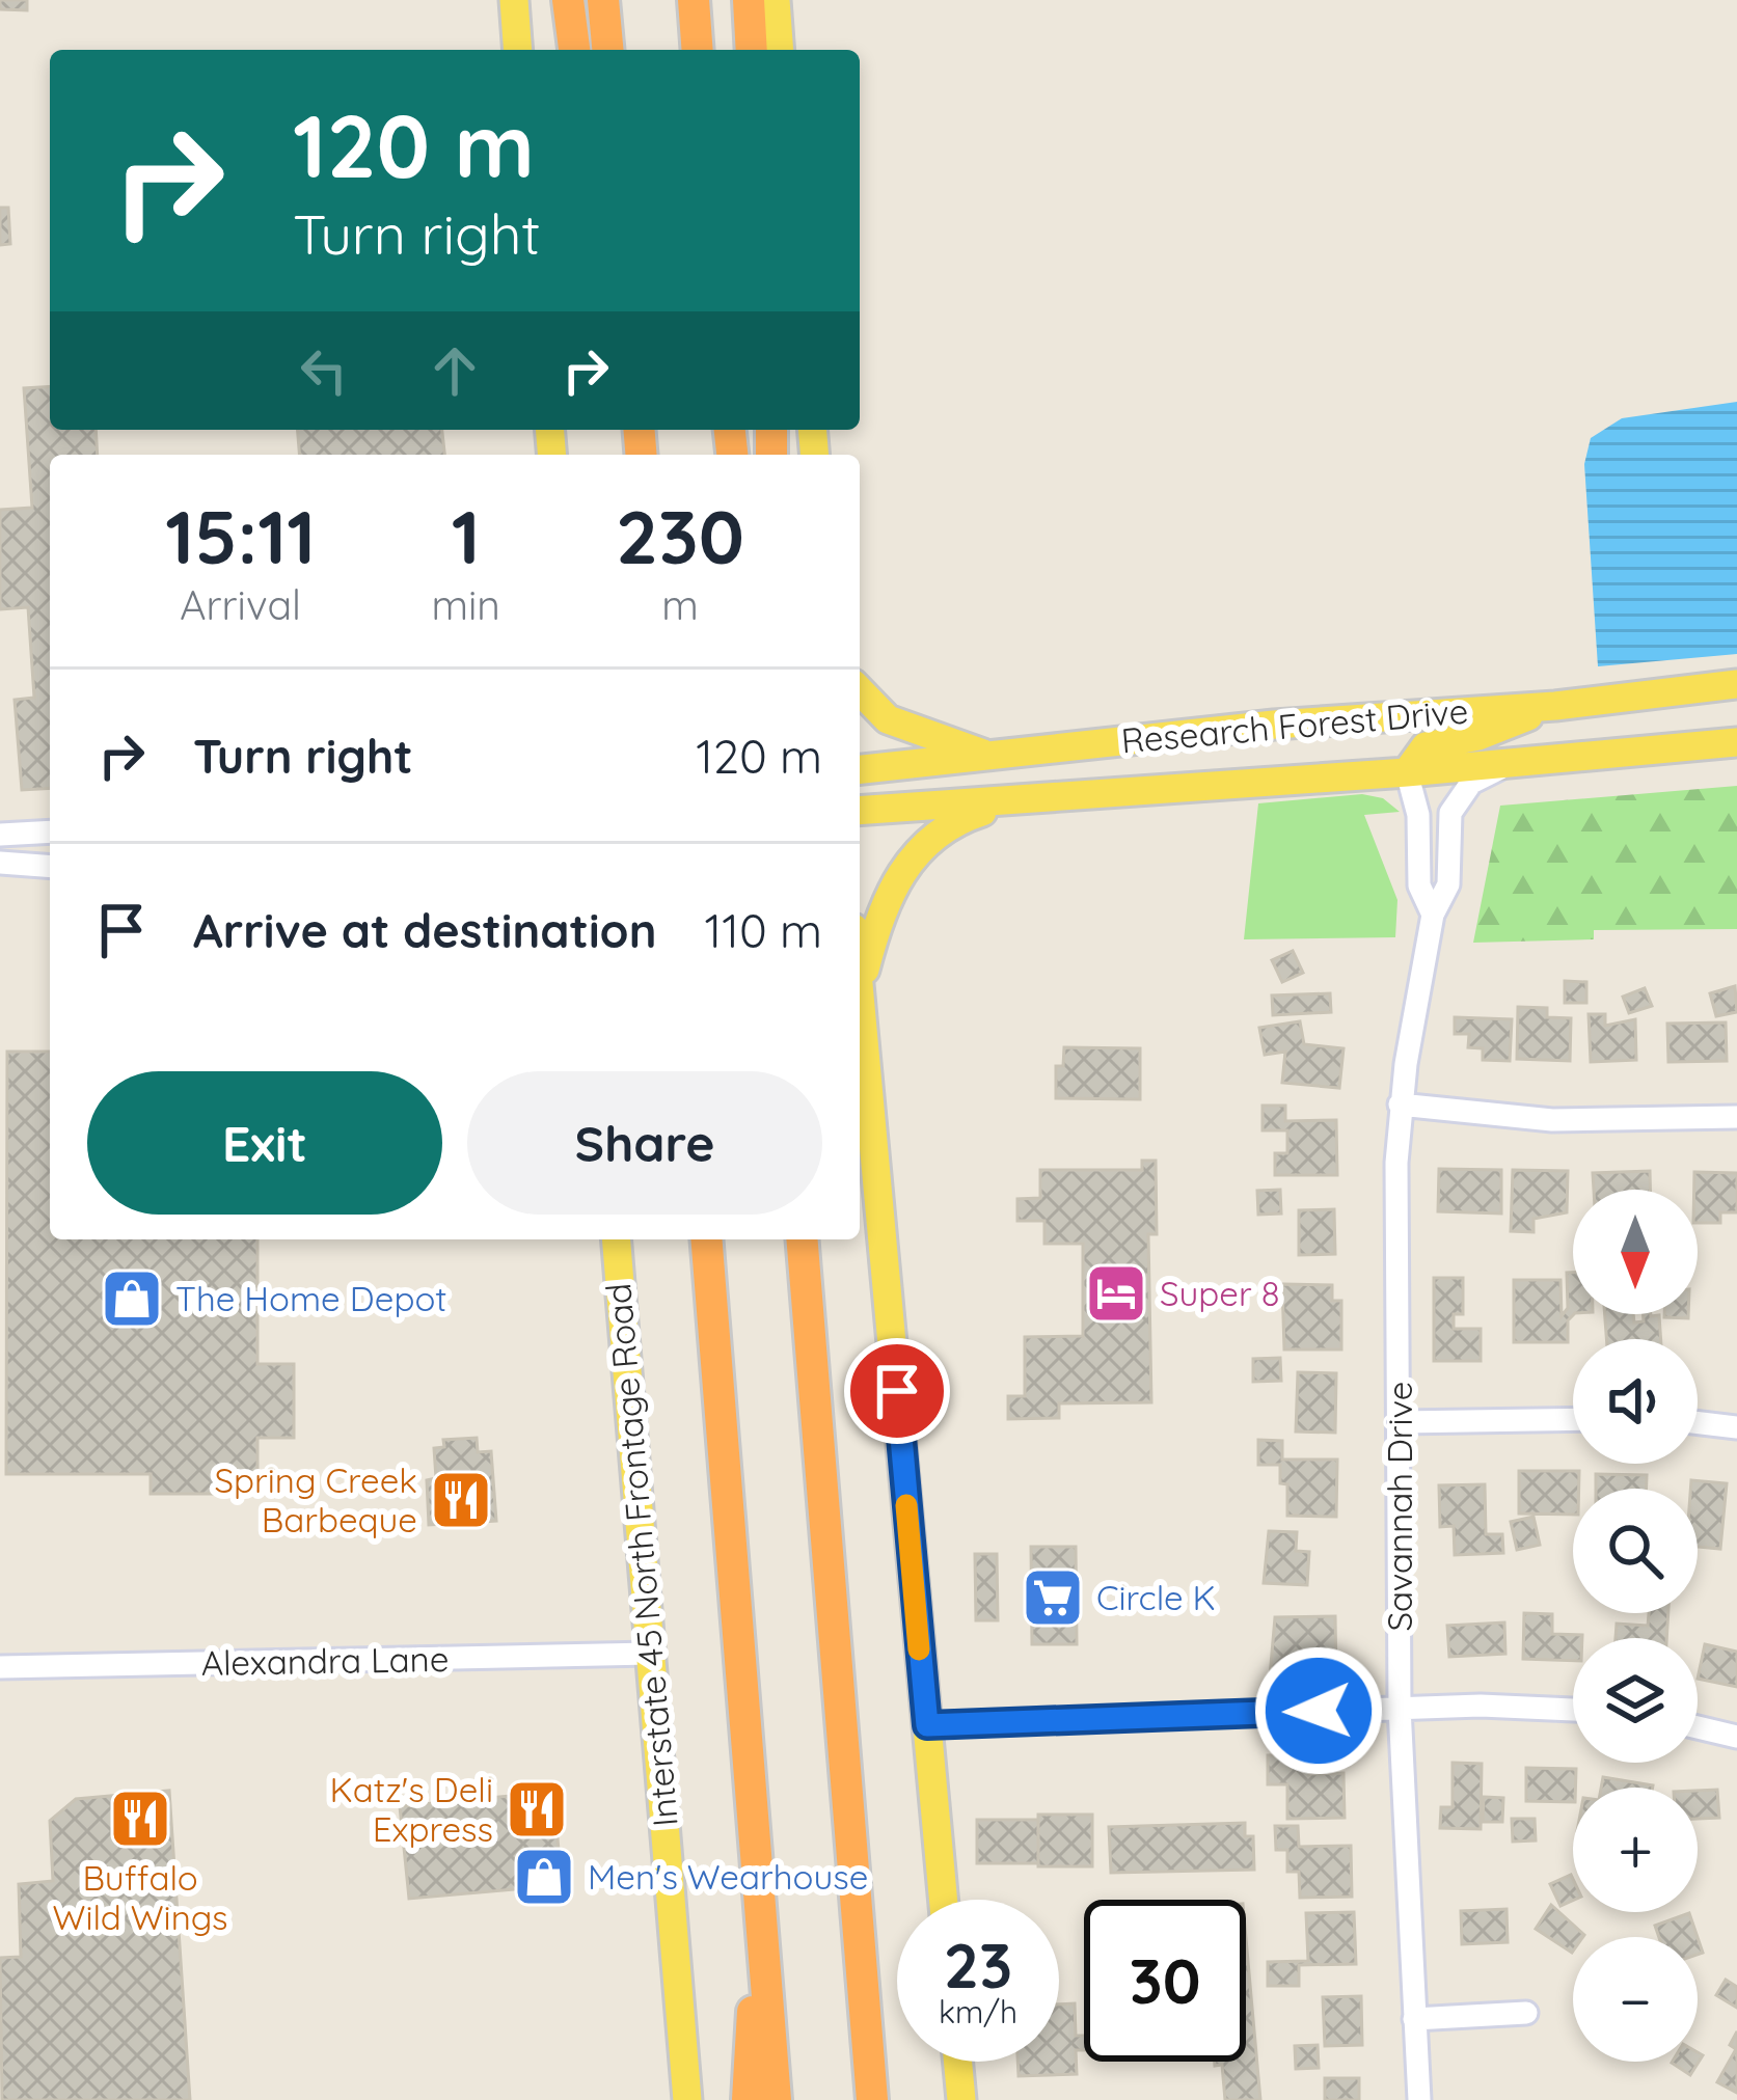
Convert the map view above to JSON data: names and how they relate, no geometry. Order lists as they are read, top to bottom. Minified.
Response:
{"streets":{"main road":["Research Forest Drive","Interstate 45 North Frontage Road"],"street":["Savannah Drive","Alexandra Lane"]},"crossings":[["Research Forest Drive","Savannah Drive"],["Interstate 45 North Frontage Road","Alexandra Lane"]],"places":{"hotel":["Super 8"],"shop":["The Home Depot","Men's Wearhouse"],"restaurant":["Spring Creek Barbeque","Katz's Deli Express","Buffalo Wild Wings"],"supermarket":["Circle K"]},"north":"bottom","page":{"turn":["120 m","Turn right"],"eta":["15:11","Arrival","1","min","230","m"],"list":[{"name":"Turn right","value":"120 m"},{"name":"Arrive at destination","value":"110 m"}],"buttons":["Exit","Share"],"map_buttons":["+","−"],"speed":"23 km/h","limit":"30"}}
